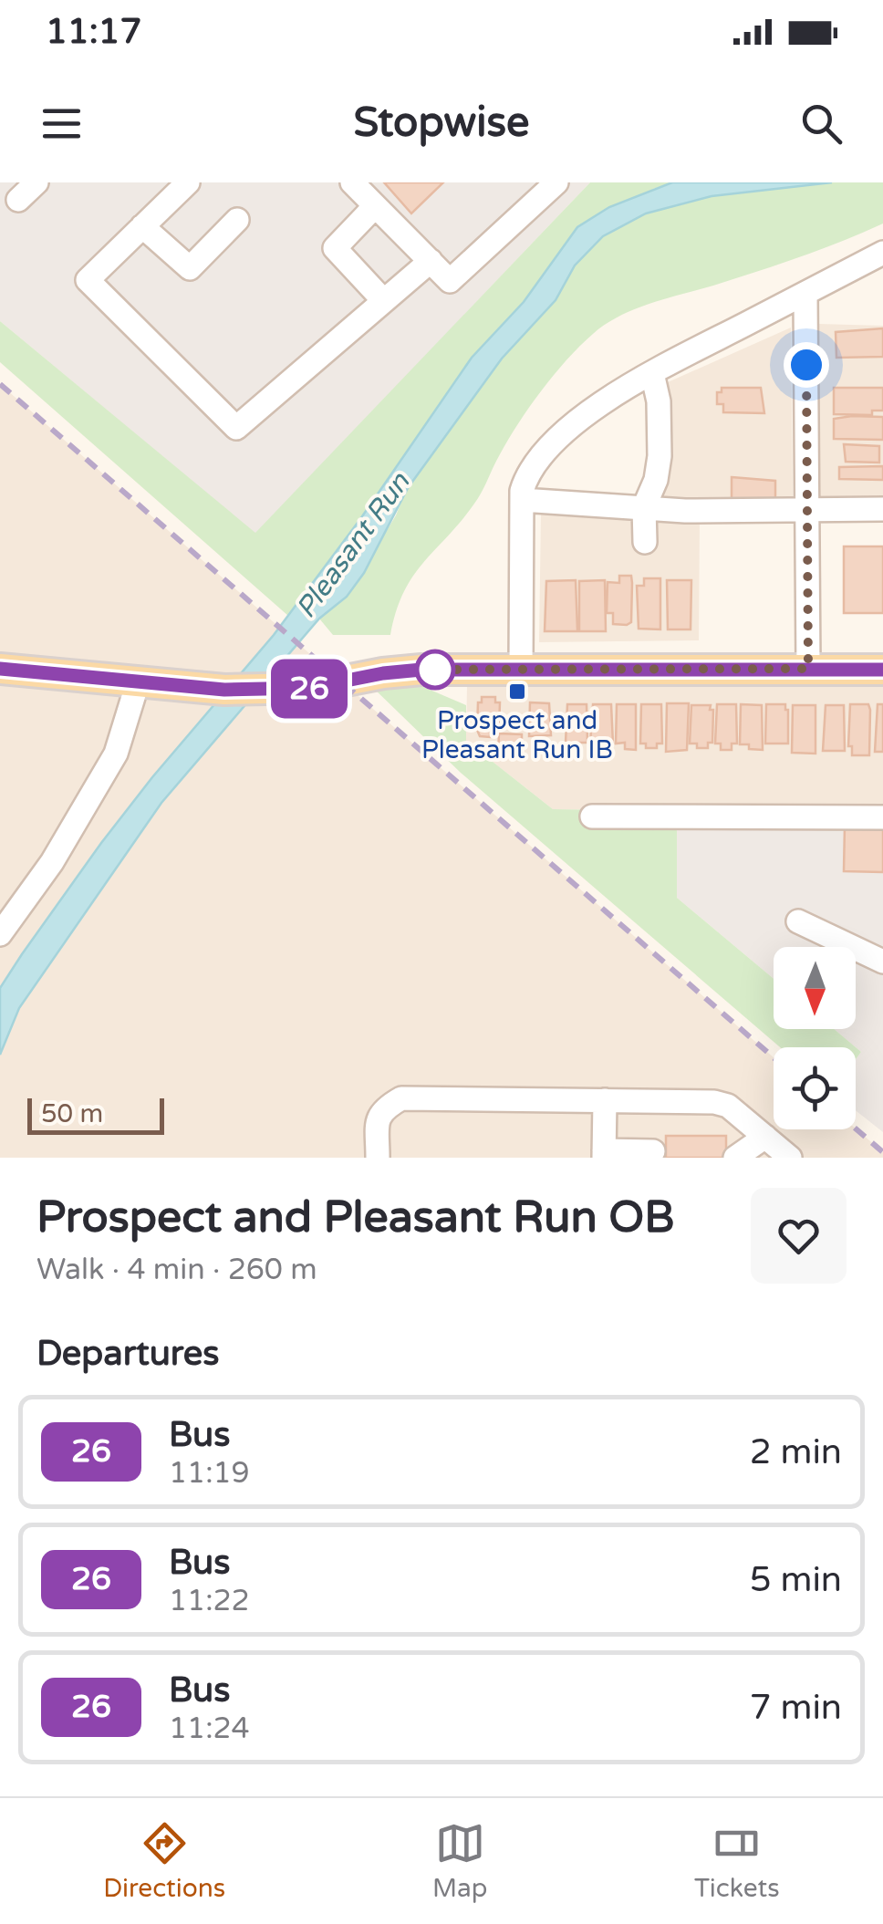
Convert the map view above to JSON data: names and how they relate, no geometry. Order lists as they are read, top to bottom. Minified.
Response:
{"water":["Pleasant Run"],"places":{"transit":["Prospect and Pleasant Run IB"]},"lines":["bus line 26"],"scale_bar":"50 m","north":"bottom","page":{"status":"11:17","header":"Stopwise","on_map":"26","scale":"50 m","heading":[["Prospect and Pleasant Run OB","Walk · 4 min · 260 m"],"Departures"],"list":[{"mark":"26","name":"Bus","note":"11:19","value":"2 min"},{"mark":"26","name":"Bus","note":"11:22","value":"5 min"},{"mark":"26","name":"Bus","note":"11:24","value":"7 min"}],"tabs":["Directions","Map","Tickets"]}}
